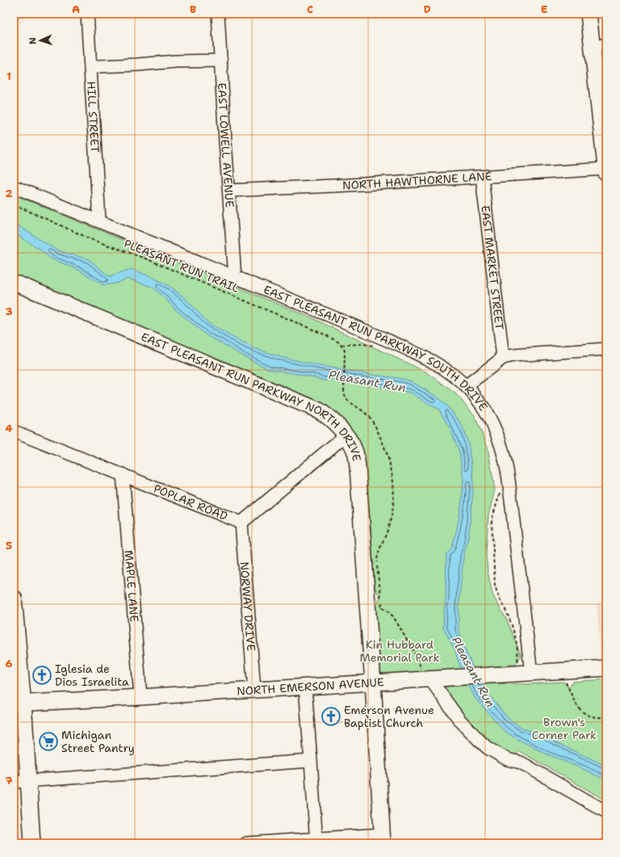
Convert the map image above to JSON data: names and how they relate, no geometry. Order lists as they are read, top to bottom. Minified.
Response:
{"streets":{"main road":["EAST PLEASANT RUN PARKWAY NORTH DRIVE","NORTH EMERSON AVENUE"],"street":["HILL STREET","EAST LOWELL AVENUE","NORTH HAWTHORNE LANE","EAST MARKET STREET","EAST PLEASANT RUN PARKWAY SOUTH DRIVE","POPLAR ROAD","MAPLE LANE","NORWAY DRIVE"],"path":["PLEASANT RUN TRAIL"]},"crossings":[["HILL STREET","EAST PLEASANT RUN PARKWAY SOUTH DRIVE"],["EAST LOWELL AVENUE","NORTH HAWTHORNE LANE"],["EAST LOWELL AVENUE","EAST PLEASANT RUN PARKWAY SOUTH DRIVE"],["NORTH HAWTHORNE LANE","EAST MARKET STREET"],["EAST PLEASANT RUN PARKWAY SOUTH DRIVE","NORTH EMERSON AVENUE"],["EAST PLEASANT RUN PARKWAY NORTH DRIVE","POPLAR ROAD"],["EAST PLEASANT RUN PARKWAY NORTH DRIVE","NORTH EMERSON AVENUE"],["POPLAR ROAD","MAPLE LANE"],["POPLAR ROAD","NORWAY DRIVE"],["MAPLE LANE","NORTH EMERSON AVENUE"],["NORWAY DRIVE","NORTH EMERSON AVENUE"]],"water":["Pleasant Run"],"parks":["Kin Hubbard Memorial Park","Brown's Corner Park"],"places":{"church":["Iglesia de Dios Israelita","Emerson Avenue Baptist Church"],"supermarket":["Michigan Street Pantry"]},"north":"left","grid":{"columns":["A","B","C","D","E"],"rows":["1","2","3","4","5","6","7"]}}
